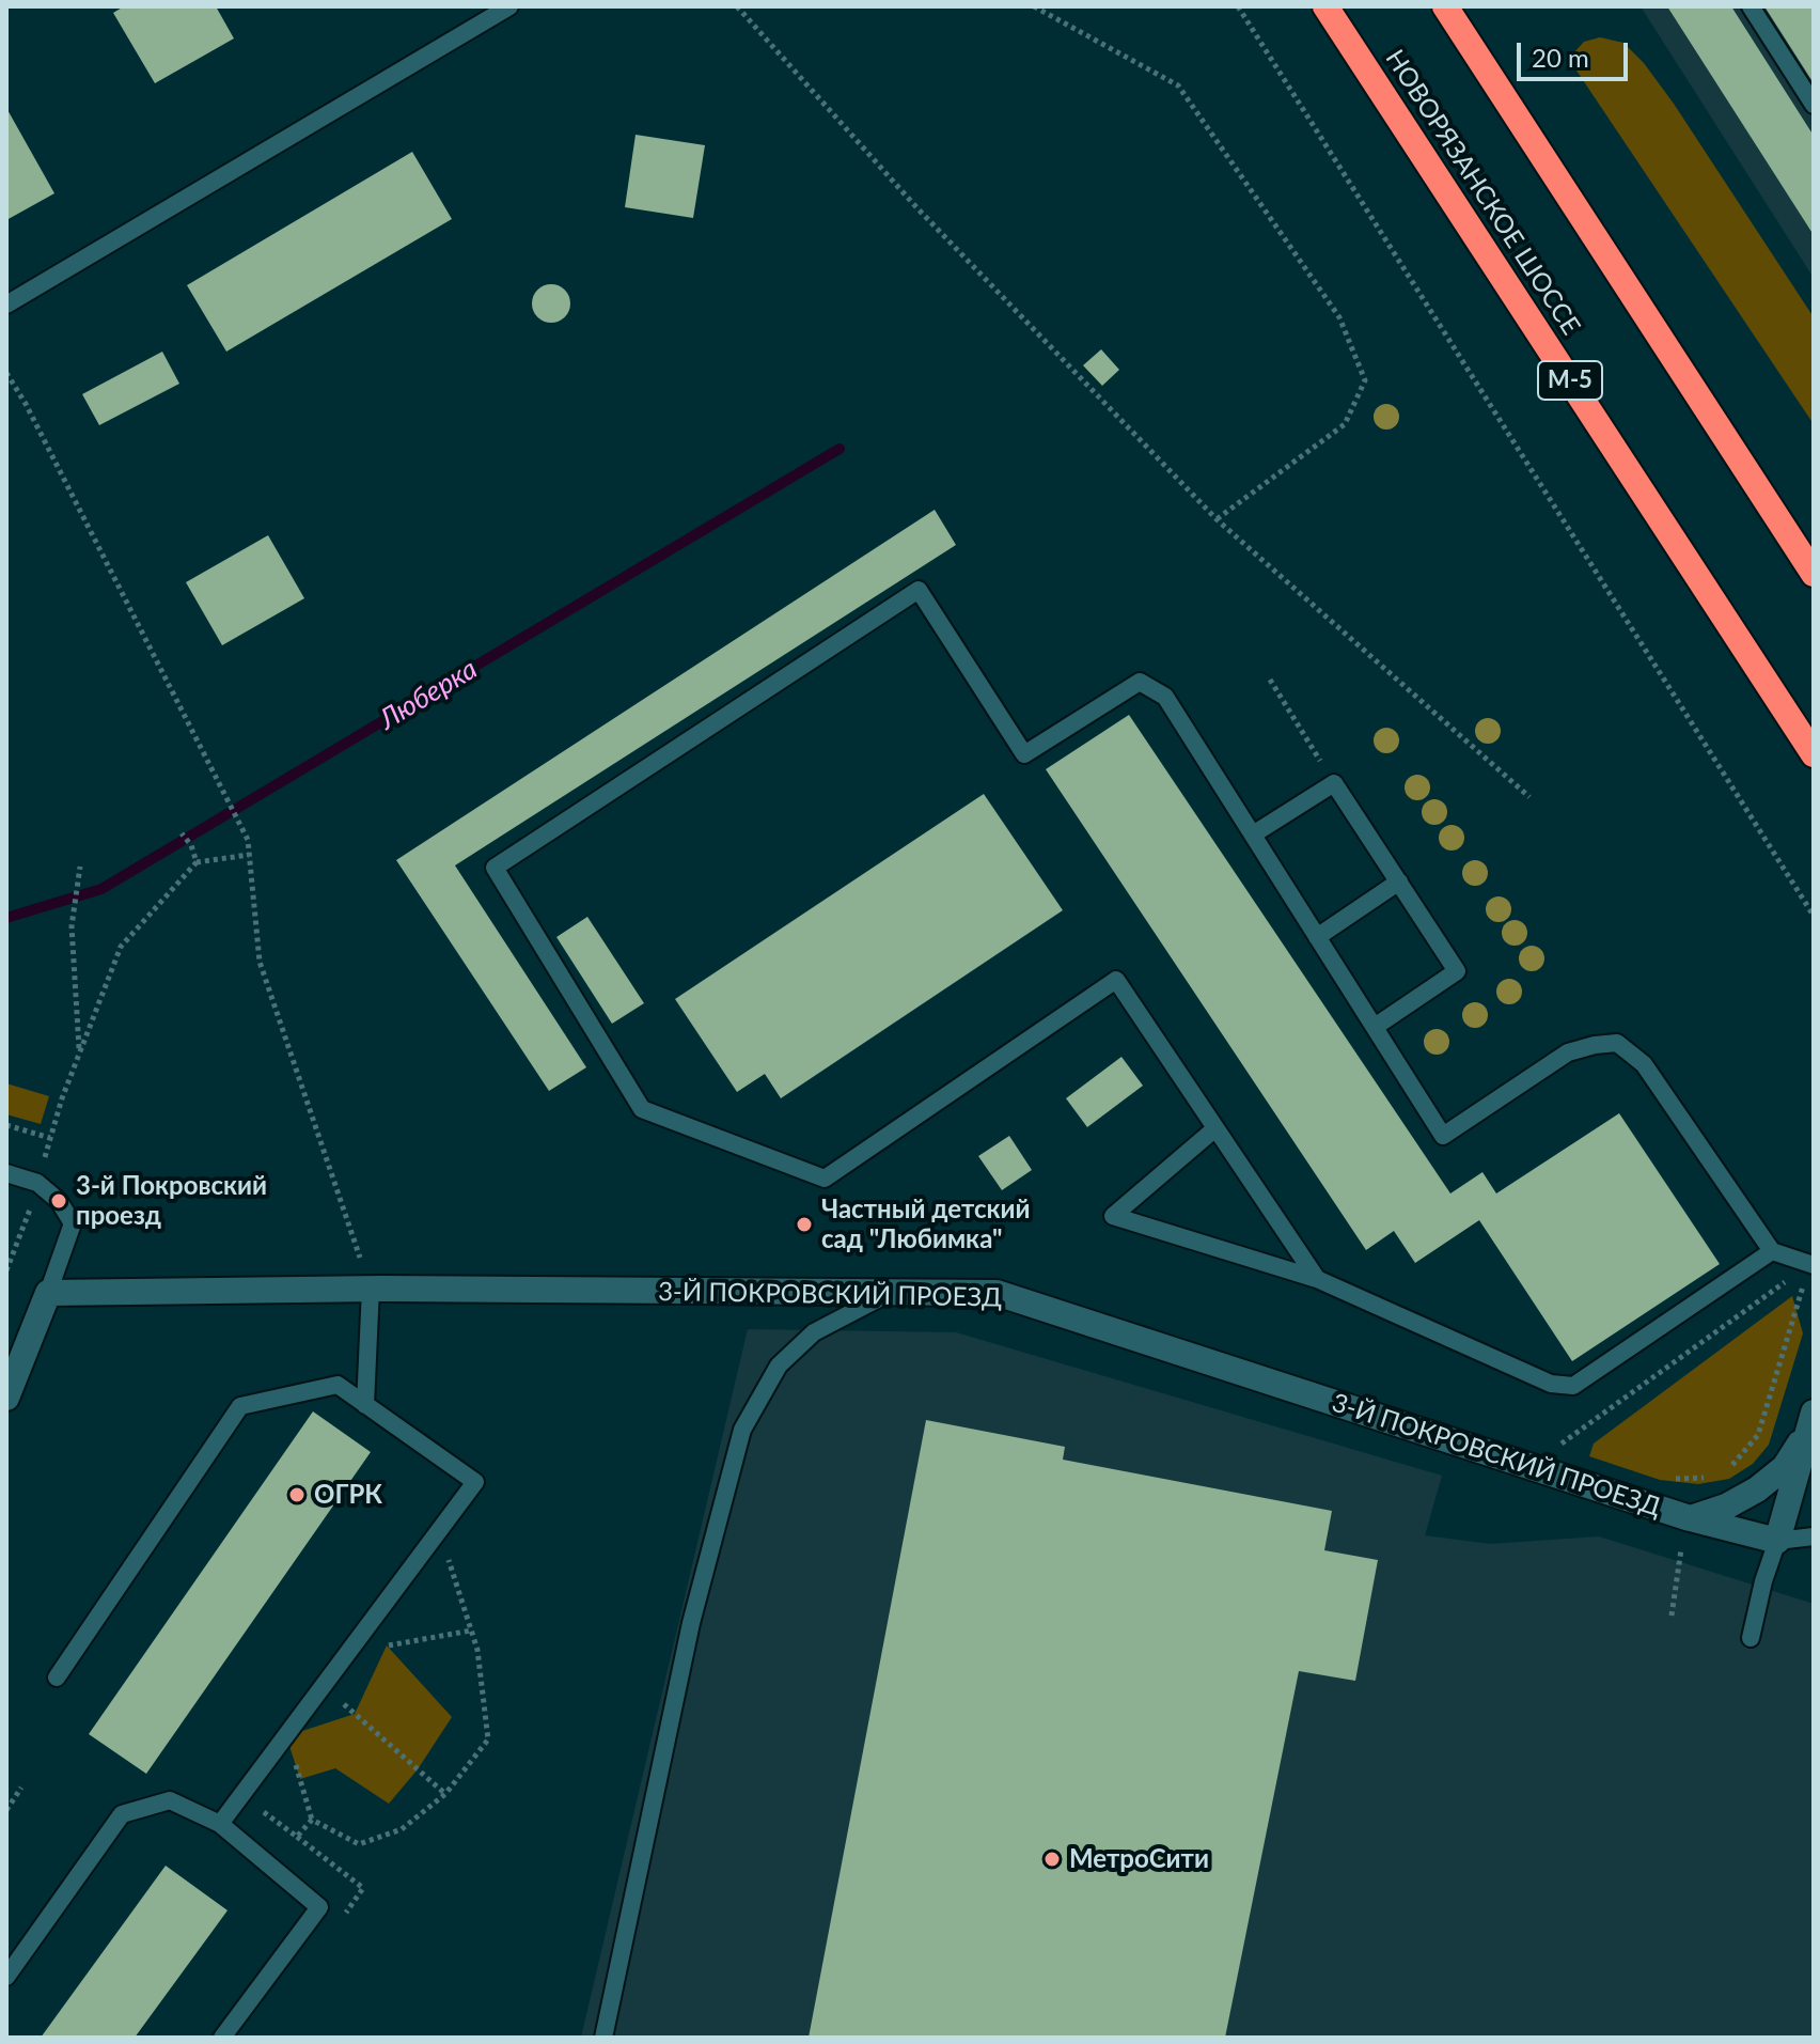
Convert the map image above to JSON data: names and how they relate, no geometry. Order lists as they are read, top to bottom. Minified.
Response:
{"streets":{"highway":["НОВОРЯЗАНСКОЕ ШОССЕ","М-5"],"street":["3-Й ПОКРОВСКИЙ ПРОЕЗД"]},"water":["Люберка"],"places":["3-й Покровский проезд","Частный детский сад \"Любимка\"","ОГРК","МетроСити"],"scale_bar":"20 m"}
